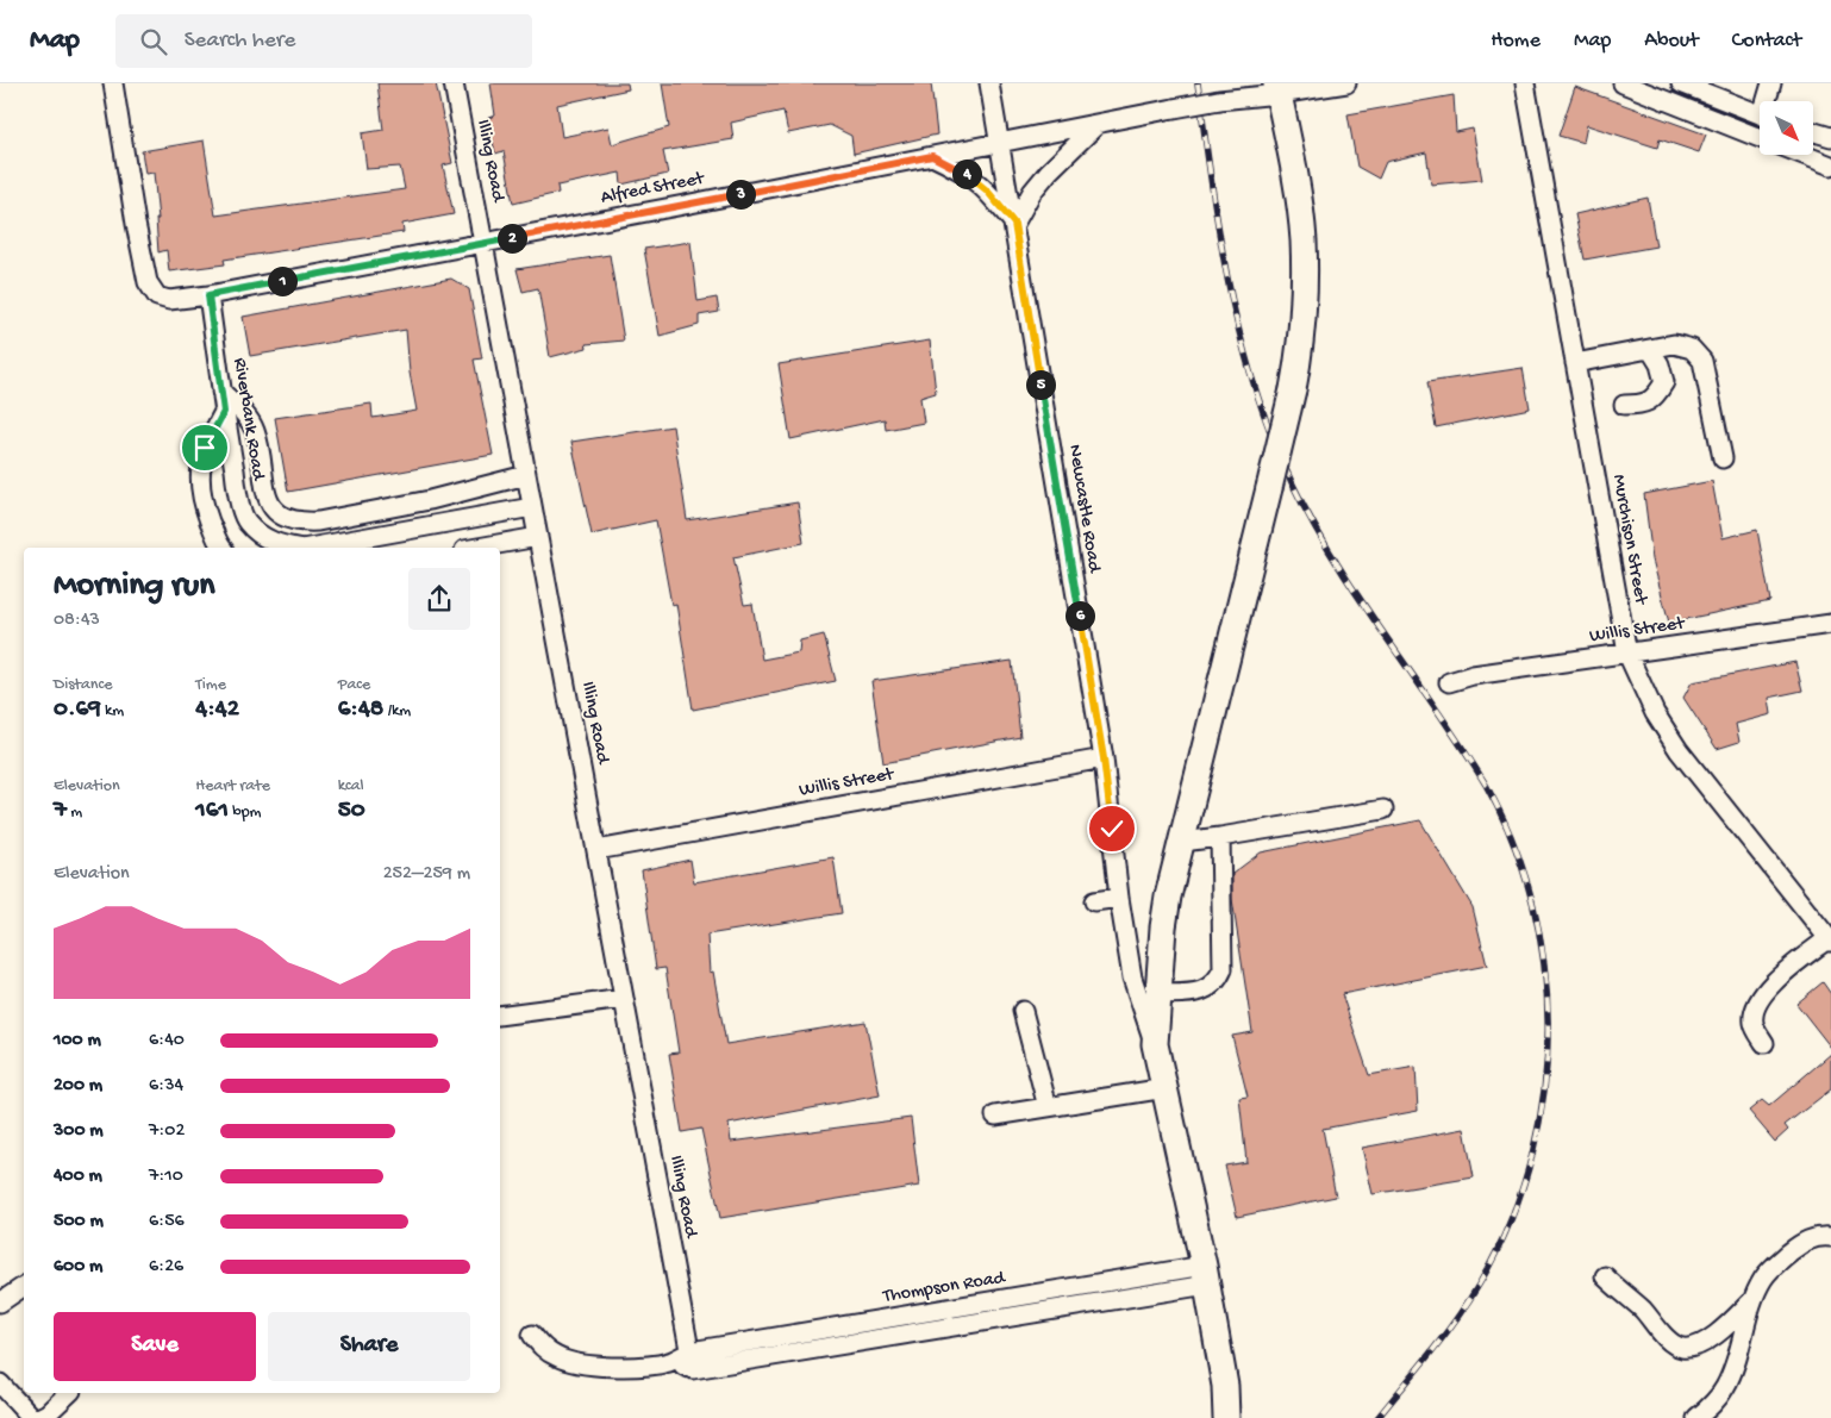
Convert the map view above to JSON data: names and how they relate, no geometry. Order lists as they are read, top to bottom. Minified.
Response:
{"streets":{"street":["Illing Road","Alfred Street","Riverbank Road","Newcastle Road","Murchison Street","Willis Street","Thompson Road"]},"crossings":[["Illing Road","Alfred Street"],["Illing Road","Riverbank Road"],["Illing Road","Willis Street"],["Illing Road","Thompson Road"],["Alfred Street","Riverbank Road"],["Alfred Street","Newcastle Road"],["Newcastle Road","Willis Street"],["Murchison Street","Willis Street"]],"north":"bottom right","page":{"header":"Map","search":"Search here","nav":["Home","Map","About","Contact"],"pins":["4","3","2","1","5","6"],"heading":["Morning run","08:43"],"stats":[["Distance","0.69 km"],["Time","4:42"],["Pace","6:48 /km"],["Elevation","7 m"],["Heart rate","161 bpm"],["kcal","50"]],"chart":["Elevation","252–259 m"],"list":[{"name":"100 m","note":"6:40"},{"name":"200 m","note":"6:34"},{"name":"300 m","note":"7:02"},{"name":"400 m","note":"7:10"},{"name":"500 m","note":"6:56"},{"name":"600 m","note":"6:26"}],"buttons":["Save","Share"]}}
